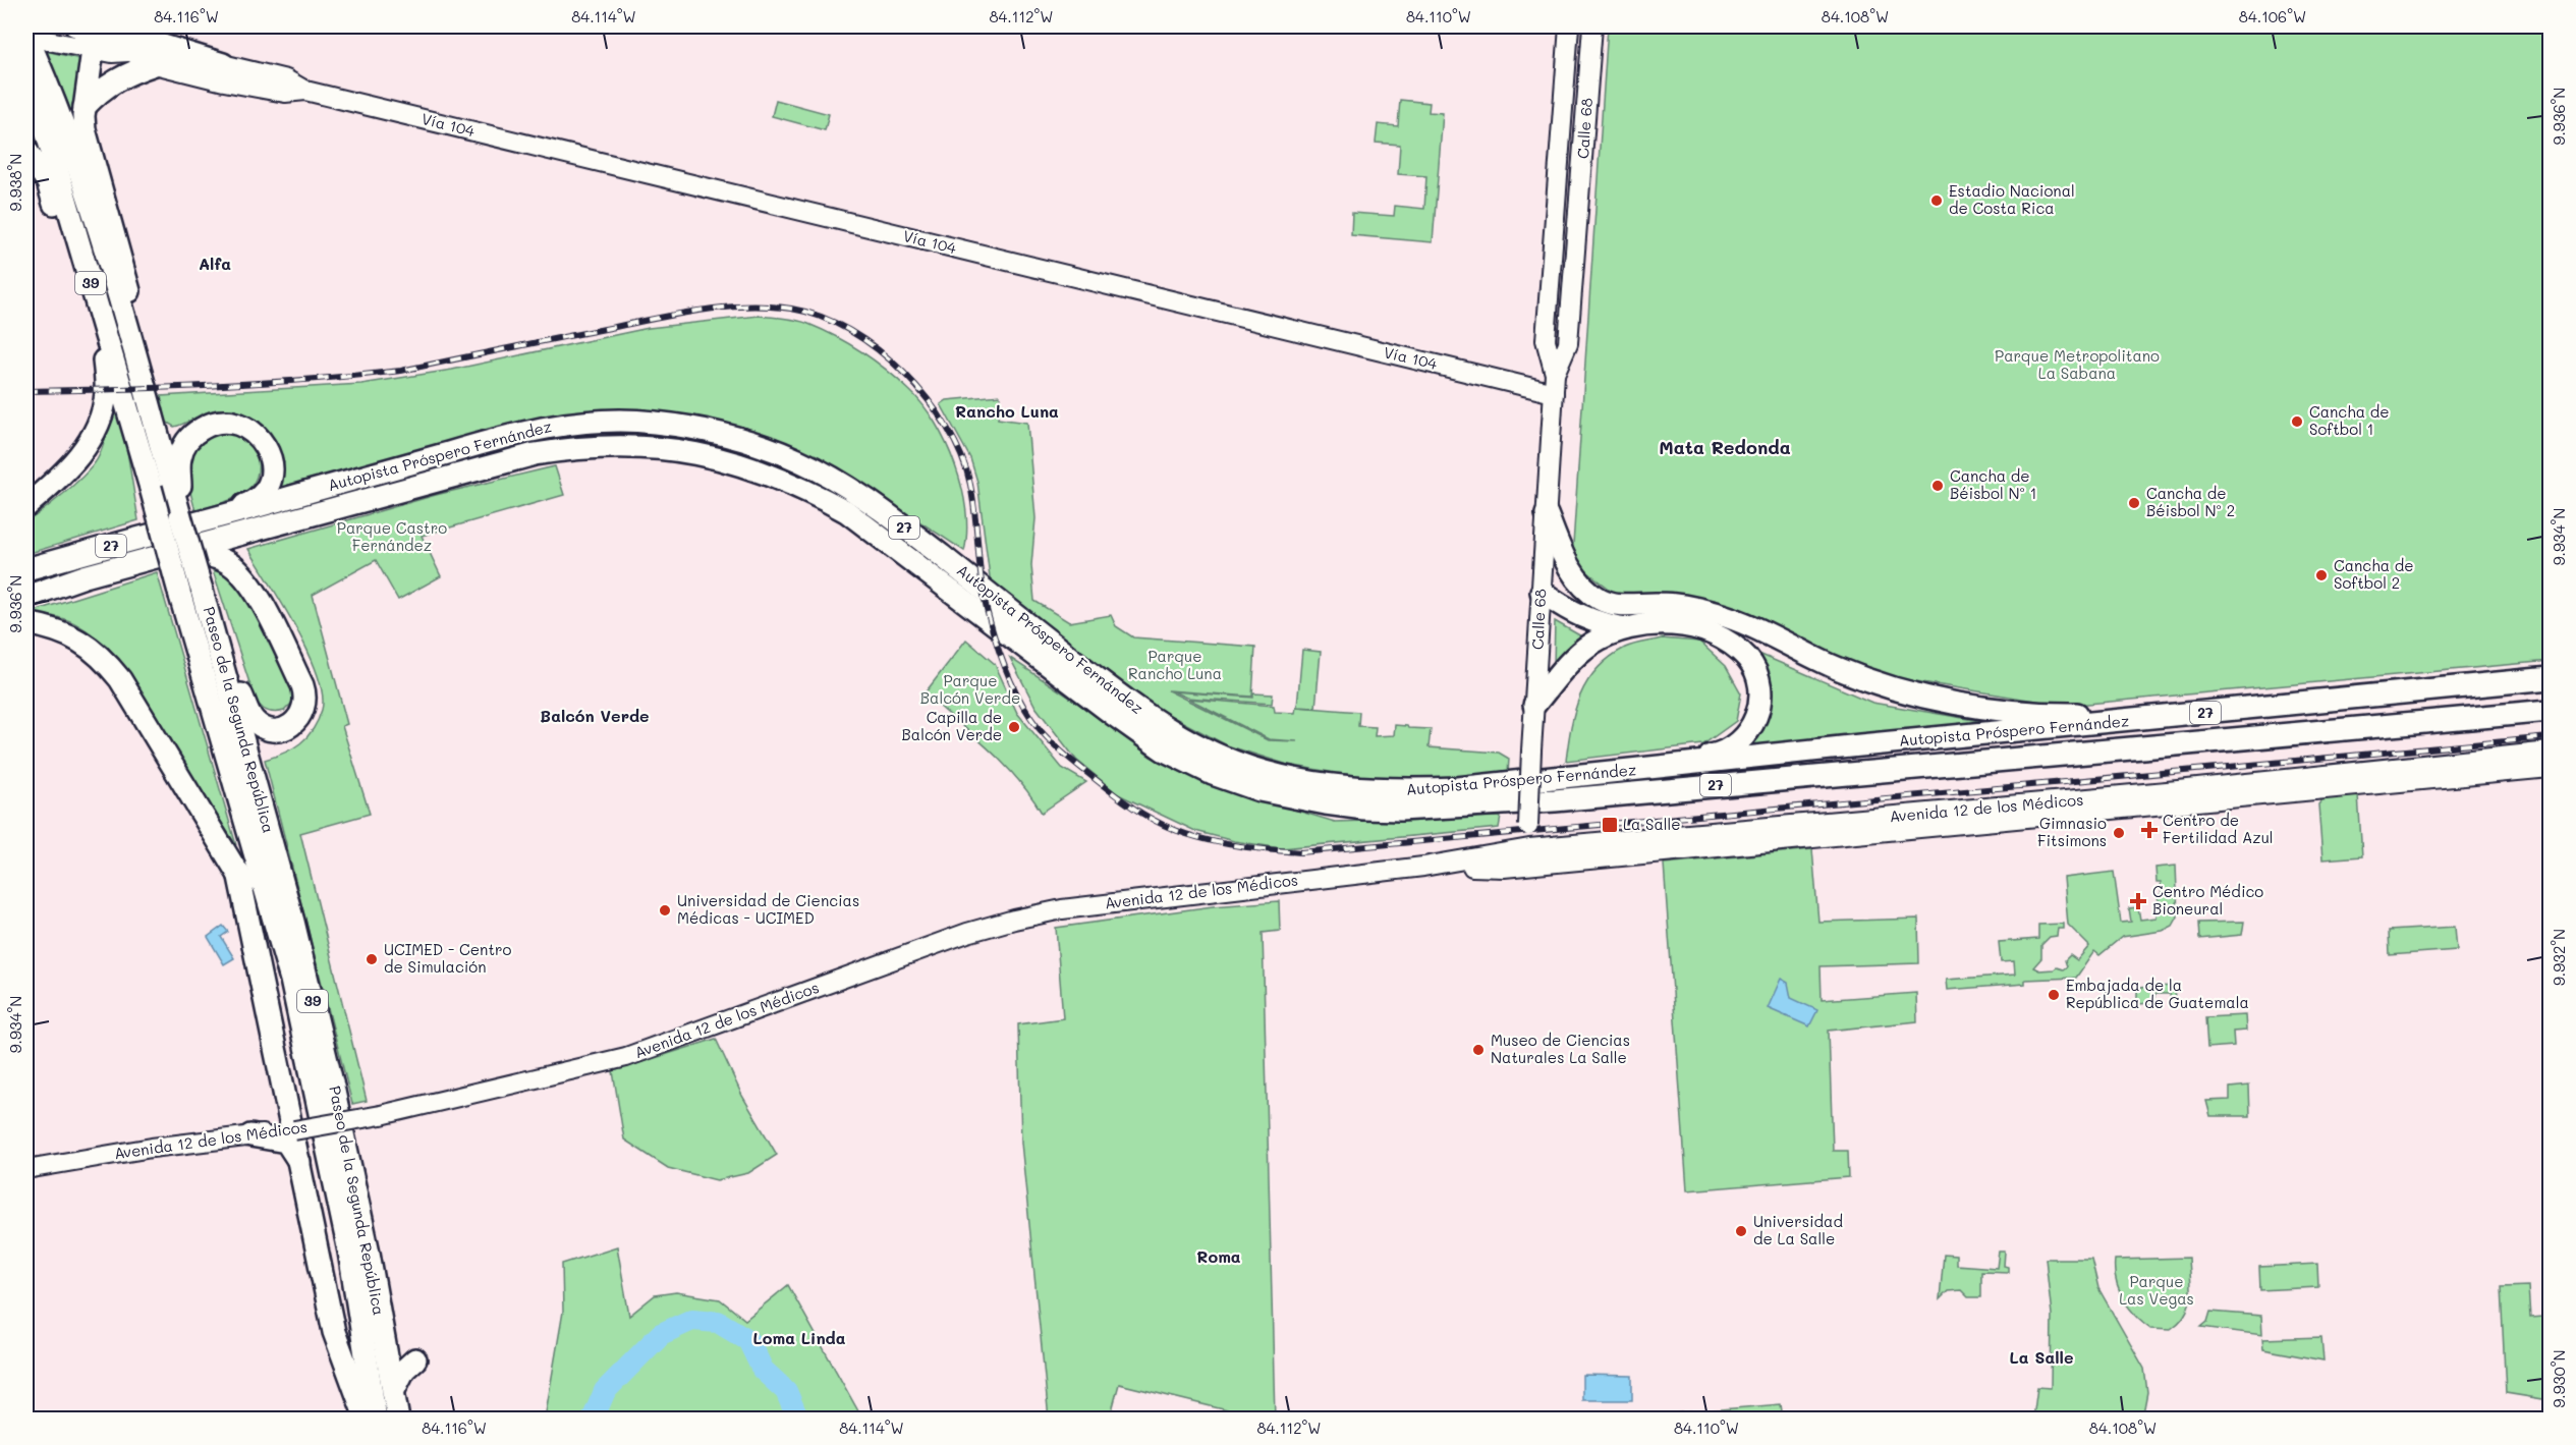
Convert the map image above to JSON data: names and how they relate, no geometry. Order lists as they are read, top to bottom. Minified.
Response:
{"streets":{"highway":["39","Autopista Próspero Fernández","27","Paseo de la Segunda República"],"main road":["Vía 104","Calle 68","Avenida 12 de los Médicos"]},"crossings":[["Vía 104","Calle 68"],["Vía 104","Paseo de la Segunda República"],["Calle 68","Avenida 12 de los Médicos"],["Autopista Próspero Fernández","Paseo de la Segunda República"]],"districts":["Alfa","Rancho Luna","Mata Redonda","Balcón Verde","Roma","Loma Linda","La Salle"],"parks":["Parque Metropolitano La Sabana","Parque Castro Fernández","Parque Rancho Luna","Parque Balcón Verde","Parque Las Vegas"],"places":{"other":["Estadio Nacional de Costa Rica","Cancha de Softbol 1","Cancha de Béisbol Nº 1","Cancha de Béisbol Nº 2","Cancha de Softbol 2","Capilla de Balcón Verde","Gimnasio Fitsimons","Universidad de Ciencias Médicas - UCIMED","UCIMED - Centro de Simulación","Embajada de la República de Guatemala","Museo de Ciencias Naturales La Salle","Universidad de La Salle"],"transit":["La Salle"],"health":["Centro de Fertilidad Azul","Centro Médico Bioneural"]},"coordinates":["84.116°W","84.114°W","84.112°W","84.110°W","84.108°W","84.106°W","9.936°N","9.938°N","9.934°N","9.932°N","9.930°N"]}
